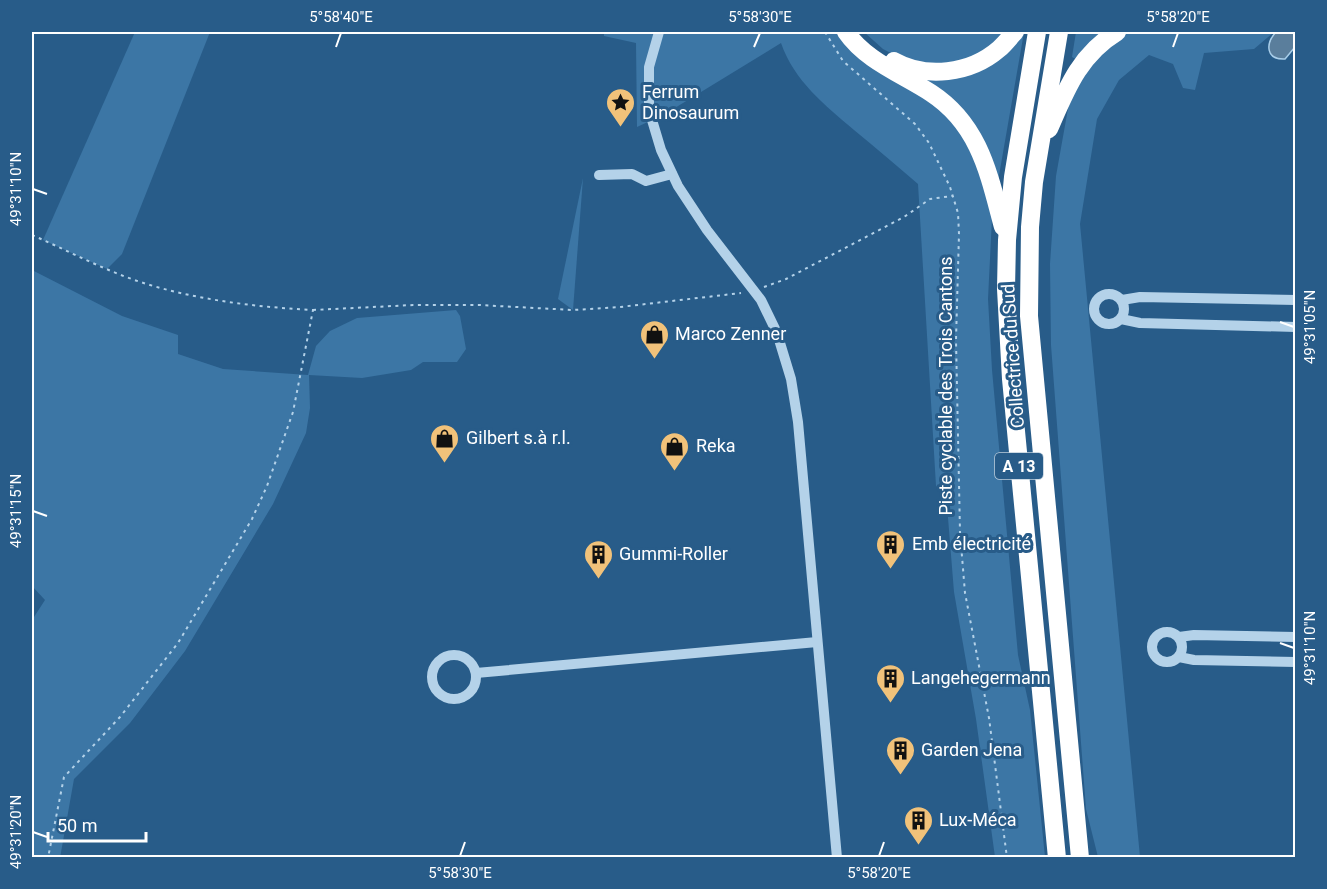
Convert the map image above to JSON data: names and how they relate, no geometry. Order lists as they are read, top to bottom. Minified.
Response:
{"streets":{"highway":["Collectrice du Sud","A 13"],"path":["Piste cyclable des Trois Cantons"]},"crossings":[["Collectrice du Sud","A 13"]],"places":{"place":["Ferrum Dinosaurum"],"shop":["Marco Zenner","Gilbert s.à r.l.","Reka"],"building":["Emb électricité","Gummi-Roller","Langehegermann","Garden Jena","Lux-Méca"]},"scale_bar":"50 m","coordinates":["5°58'40\"E","5°58'30\"E","5°58'20\"E","49°31'10\"N","49°31'05\"N","49°31'15\"N","49°31'20\"N"]}
